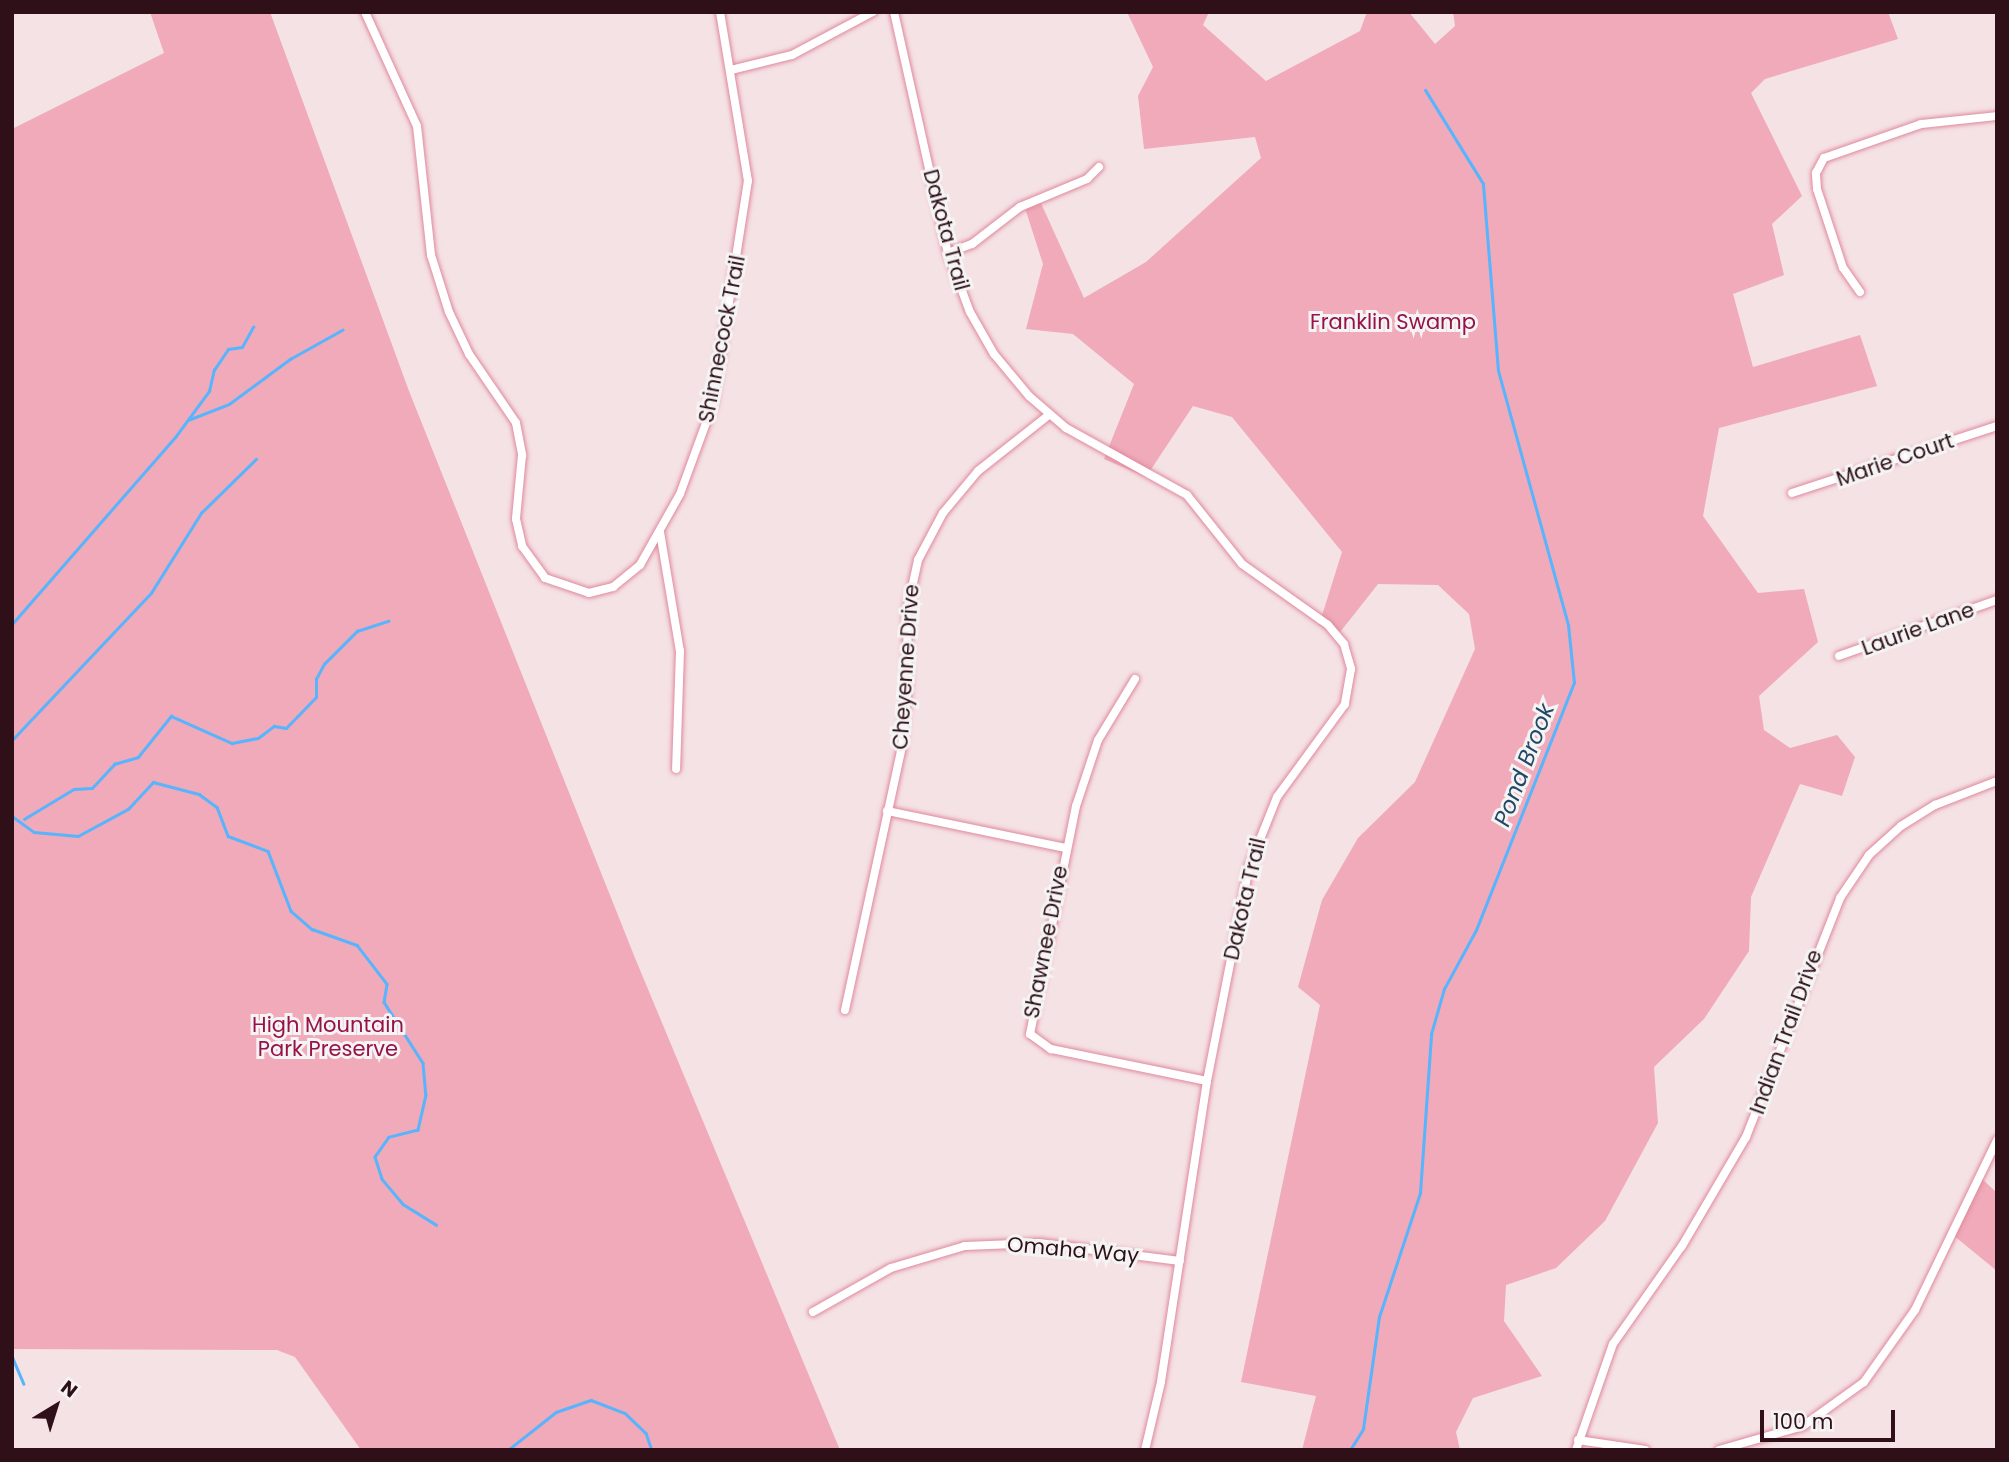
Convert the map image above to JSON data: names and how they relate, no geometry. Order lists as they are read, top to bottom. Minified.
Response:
{"streets":{"street":["Dakota Trail","Shinnecock Trail","Marie Court","Laurie Lane","Cheyenne Drive","Shawnee Drive","Indian Trail Drive","Omaha Way"]},"crossings":[["Dakota Trail","Cheyenne Drive"],["Dakota Trail","Shawnee Drive"],["Dakota Trail","Omaha Way"]],"water":["Pond Brook"],"parks":["Franklin Swamp","High Mountain Park Preserve"],"scale_bar":"100 m","north":"top right"}
